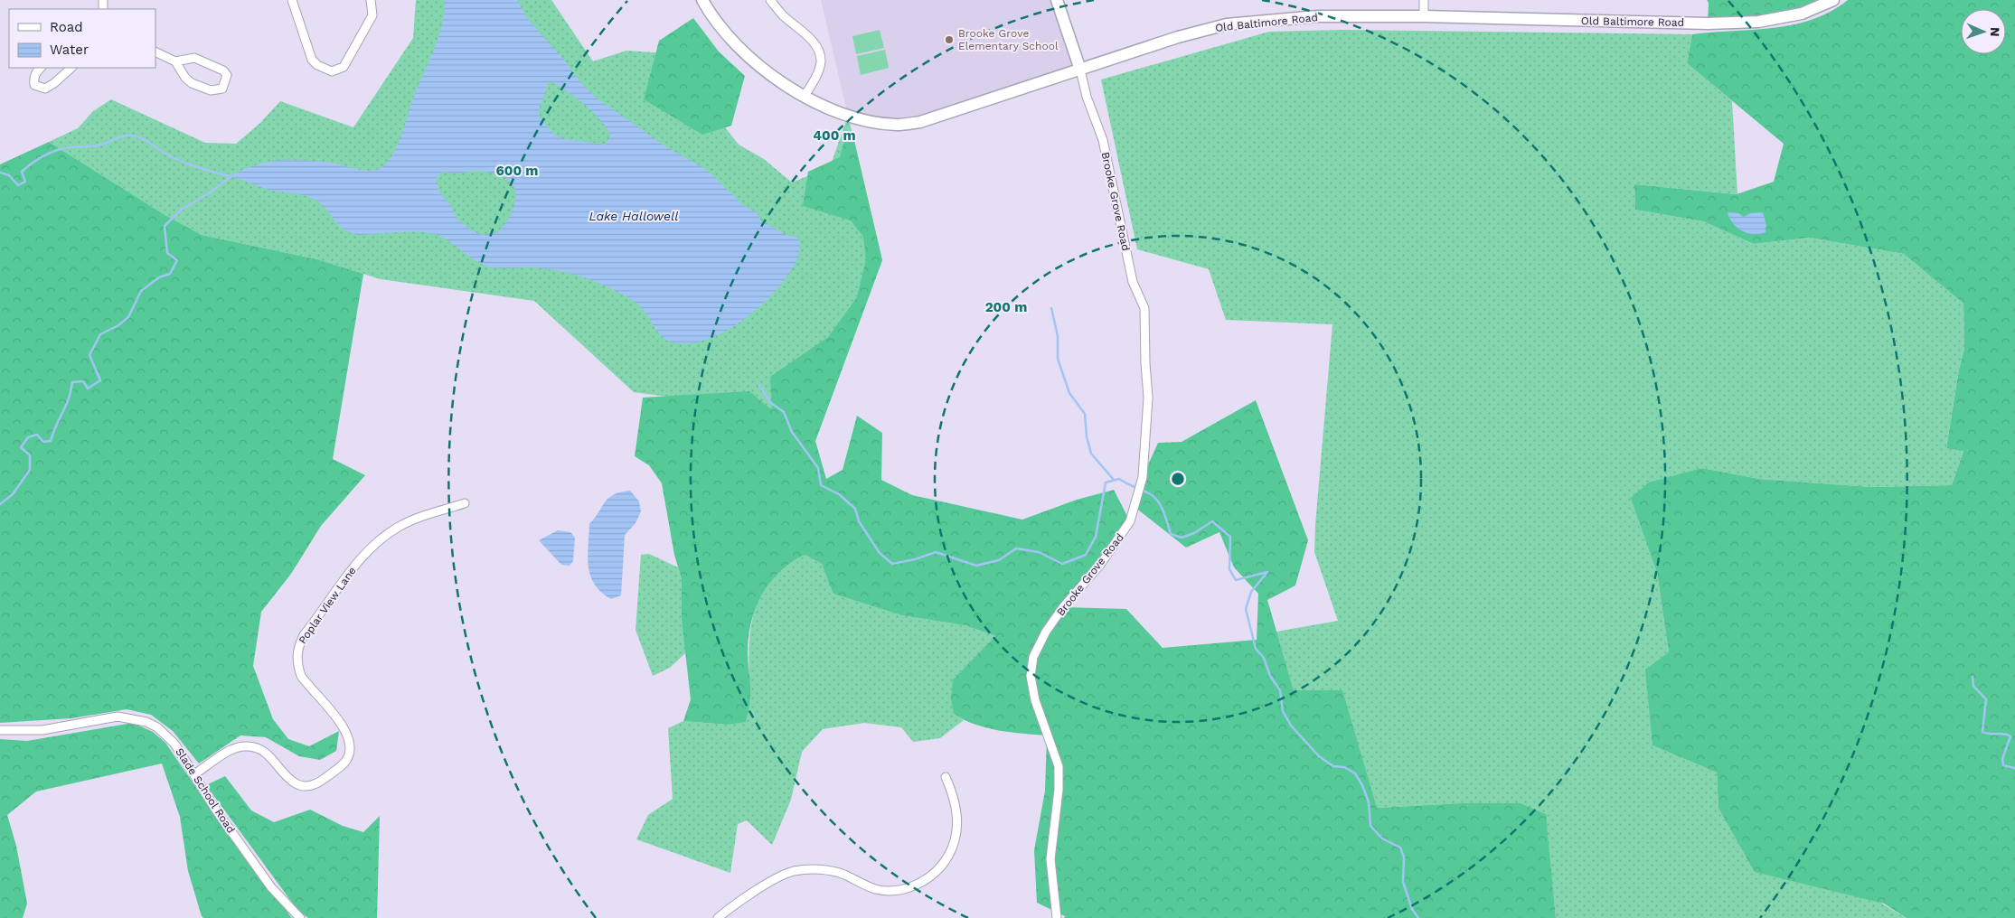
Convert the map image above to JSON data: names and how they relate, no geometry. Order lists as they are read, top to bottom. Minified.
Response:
{"streets":{"street":["Old Baltimore Road","Brooke Grove Road","Poplar View Lane","Slade School Road"]},"crossings":[["Old Baltimore Road","Brooke Grove Road"],["Poplar View Lane","Slade School Road"]],"water":["Lake Hallowell"],"places":["Brooke Grove Elementary School"],"legend":["Road","Water"],"north":"right","rings":["400 m","600 m","200 m"]}
